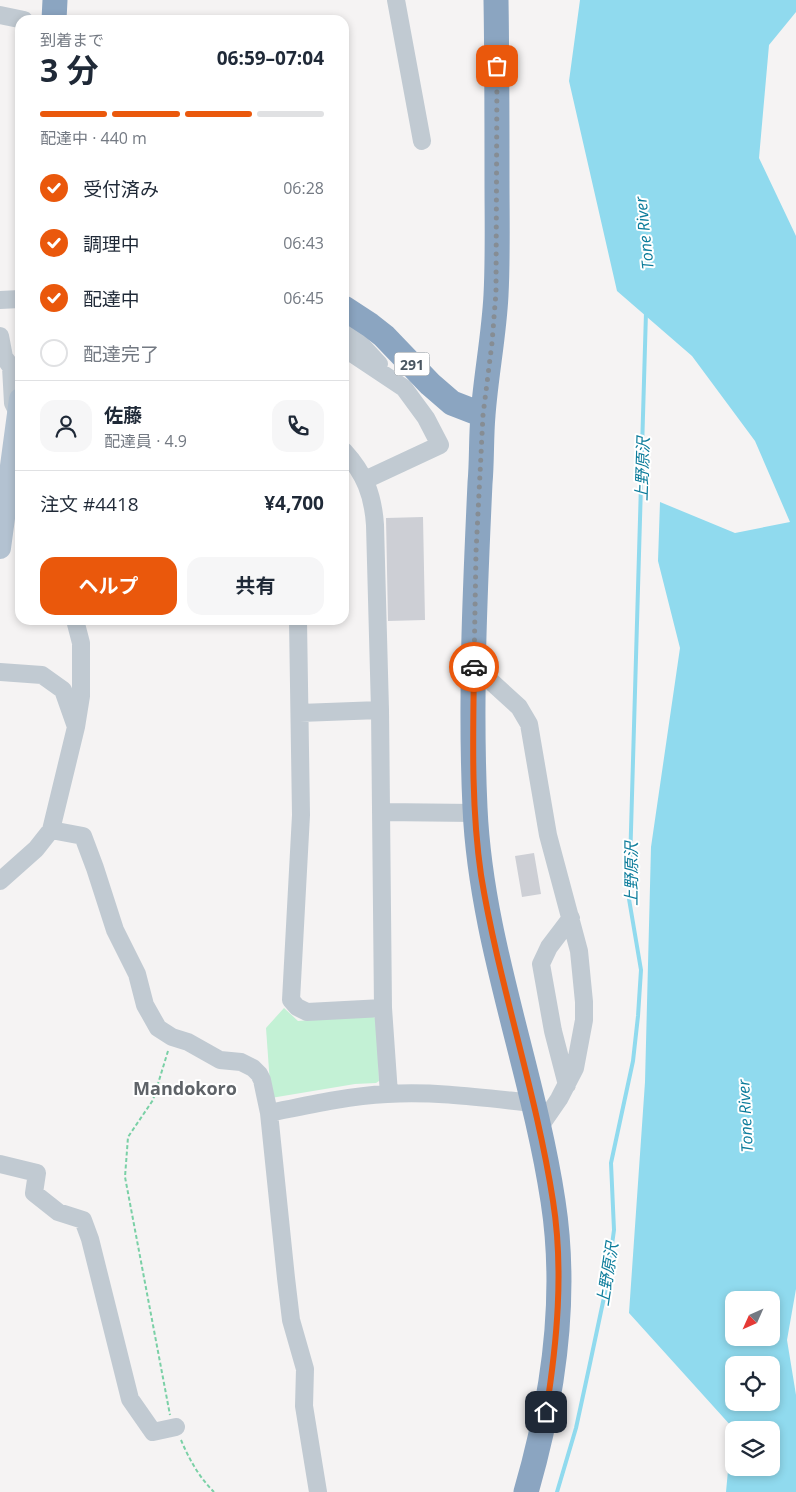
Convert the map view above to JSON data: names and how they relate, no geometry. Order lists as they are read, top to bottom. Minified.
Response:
{"streets":{"highway":["291"]},"districts":["Mandokoro"],"water":["Tone River","上野原沢"],"north":"bottom left","page":{"heading":["3 分","到着まで","06:59–07:04"],"panel":["佐藤","配達員 · 4.9","注文 #4418","¥4,700"],"bar":"配達中 · 440 m","list":[["受付済み","06:28"],["調理中","06:43"],["配達中","06:45"],"配達完了"],"buttons":["ヘルプ","共有"]}}
